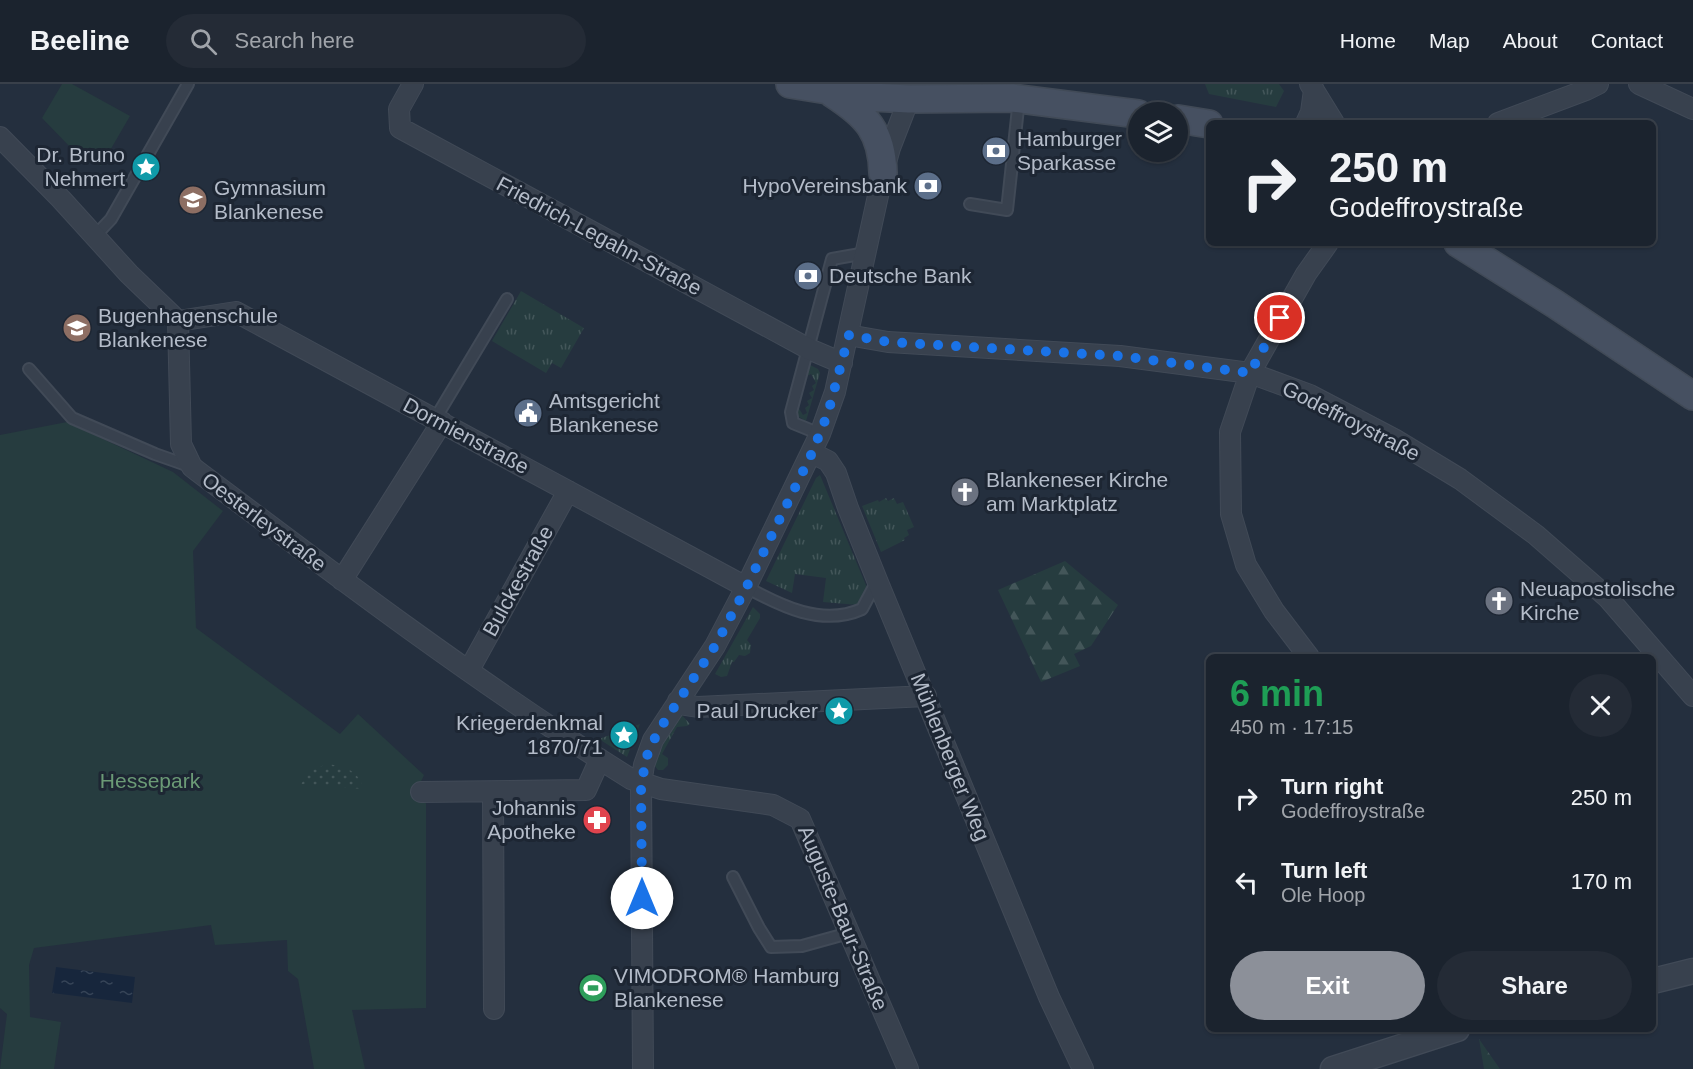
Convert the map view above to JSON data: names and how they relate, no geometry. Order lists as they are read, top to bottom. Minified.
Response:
{"streets":{"street":["Friedrich-Legahn-Straße","Godeffroystraße","Dormienstraße","Oesterleystraße","Bulckestraße","Mühlenberger Weg","Auguste-Baur-Straße"]},"crossings":[["Dormienstraße","Oesterleystraße"],["Dormienstraße","Bulckestraße"],["Oesterleystraße","Bulckestraße"],["Oesterleystraße","Auguste-Baur-Straße"]],"parks":["Hessepark"],"places":{"bank":["Hamburger Sparkasse","HypoVereinsbank","Deutsche Bank"],"place":["Dr. Bruno Nehmert","Paul Drucker","Kriegerdenkmal 1870/71"],"school or university":["Gymnasium Blankenese","Bugenhagenschule Blankenese"],"public building":["Amtsgericht Blankenese"],"church":["Blankeneser Kirche am Marktplatz","Neuapostolische Kirche"],"pharmacy":["Johannis Apotheke"],"sports":["VIMODROM® Hamburg Blankenese"]},"page":{"header":"Beeline","search":"Search here","nav":["Home","Map","About","Contact"],"turn":["250 m","Godeffroystraße"],"heading":["6 min","450 m · 17:15"],"list":[{"name":"Turn right","note":"Godeffroystraße","value":"250 m"},{"name":"Turn left","note":"Ole Hoop","value":"170 m"}],"buttons":["Exit","Share"]}}
